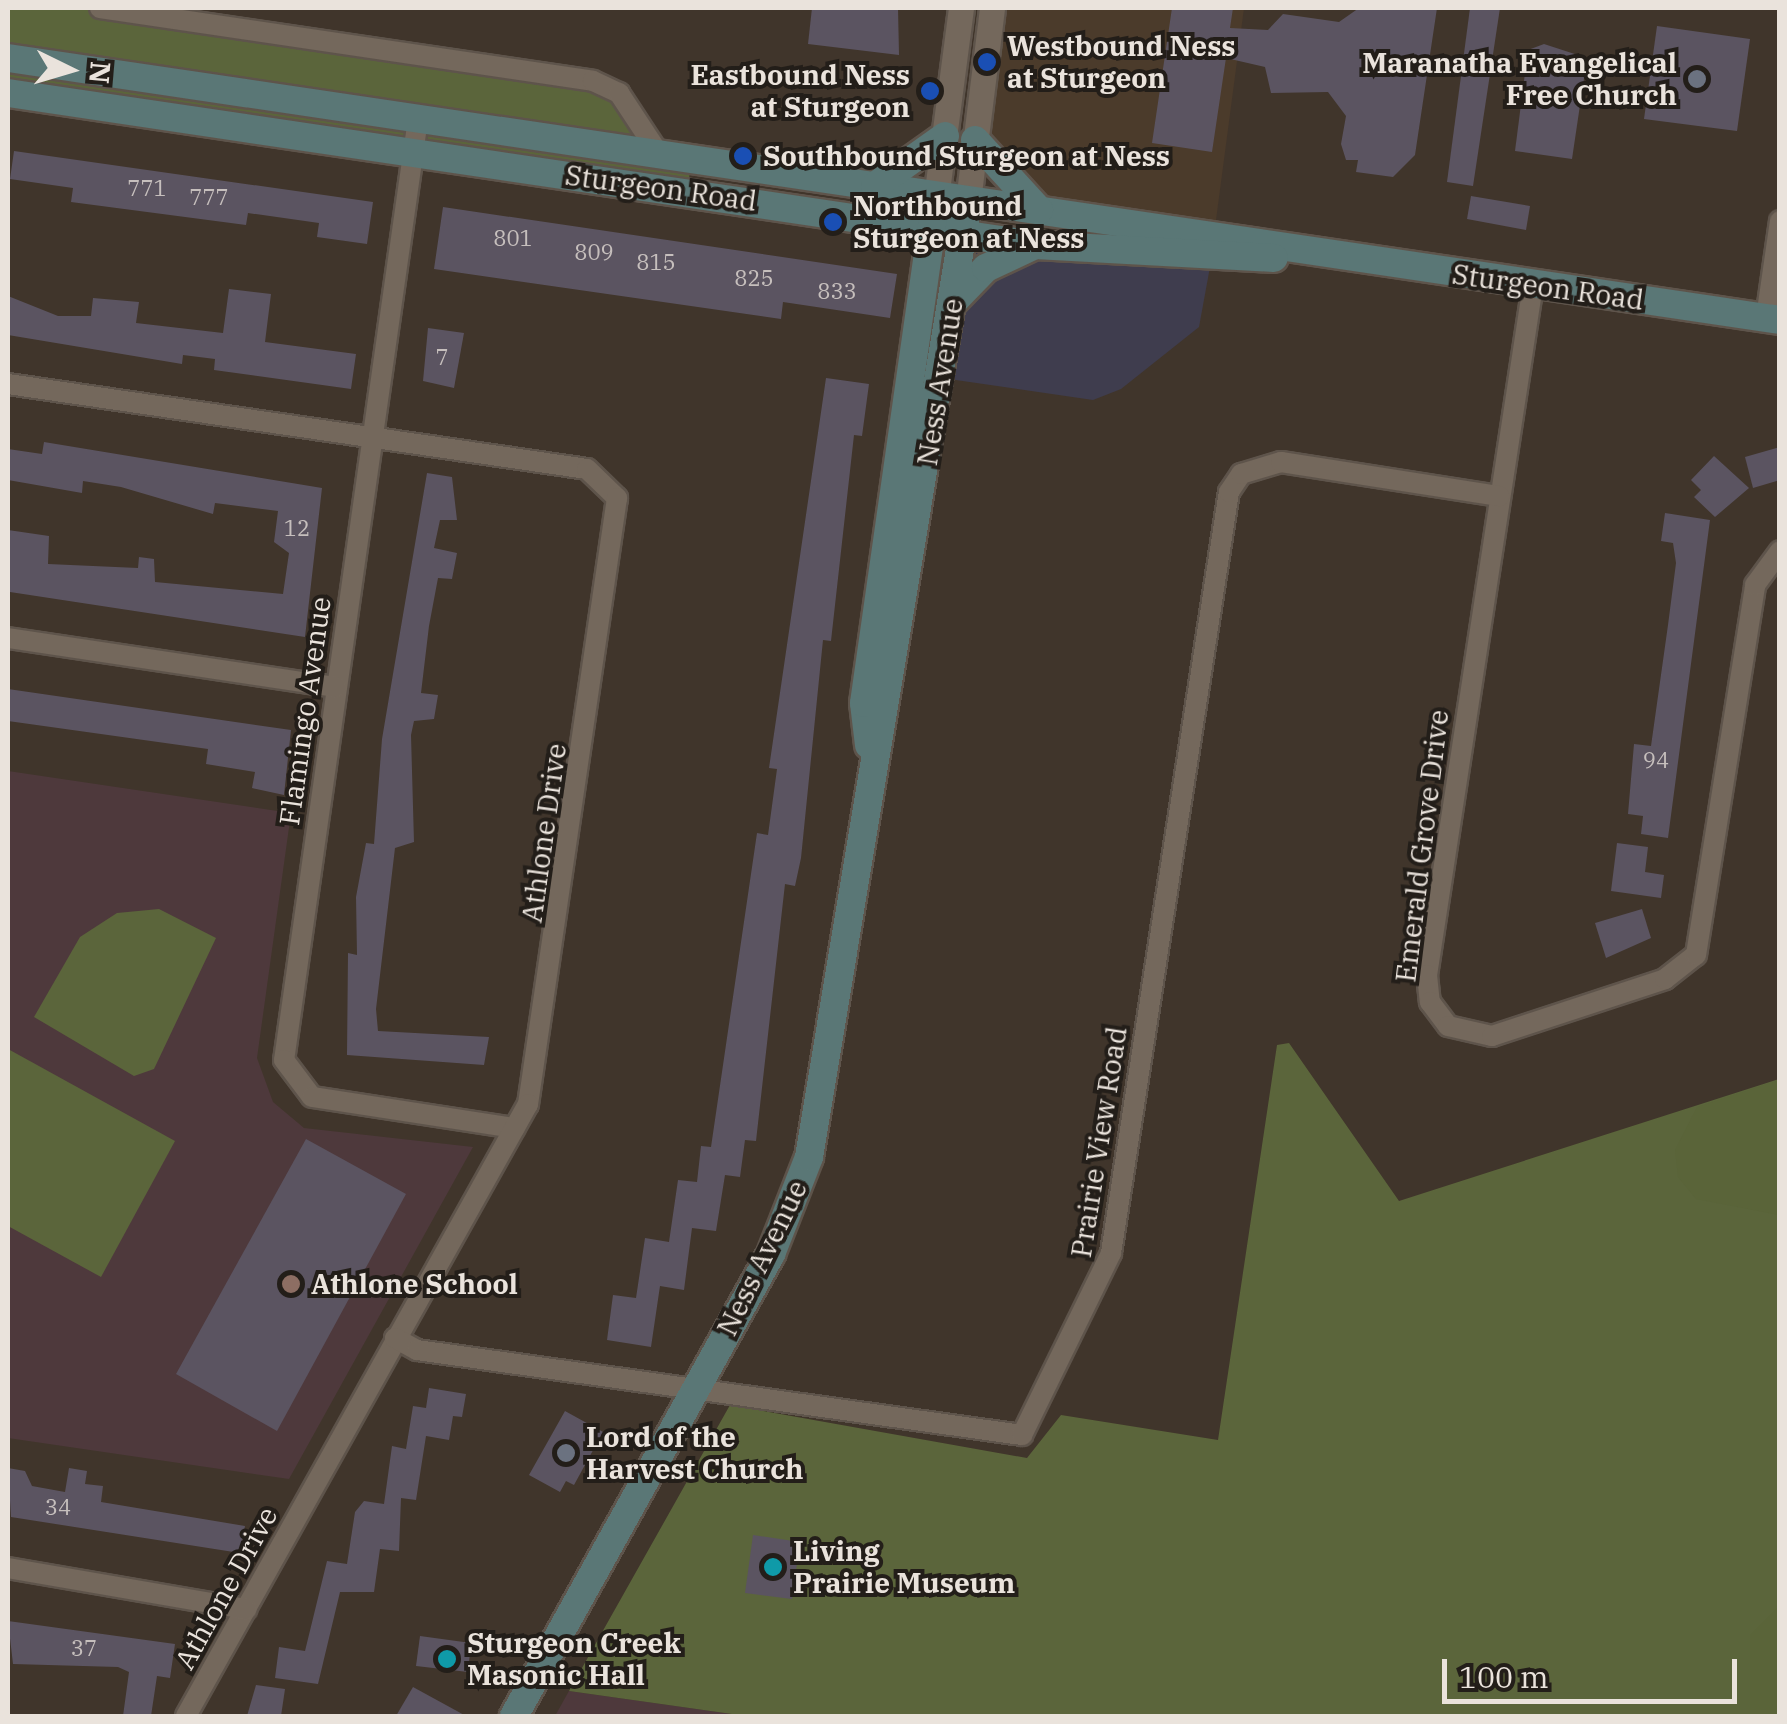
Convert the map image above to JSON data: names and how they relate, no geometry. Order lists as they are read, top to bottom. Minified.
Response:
{"streets":{"main road":["Sturgeon Road","Ness Avenue"],"street":["Flamingo Avenue","Athlone Drive","Emerald Grove Drive","Prairie View Road"]},"crossings":[["Sturgeon Road","Ness Avenue"],["Sturgeon Road","Flamingo Avenue"],["Sturgeon Road","Emerald Grove Drive"],["Ness Avenue","Prairie View Road"],["Flamingo Avenue","Athlone Drive"],["Athlone Drive","Prairie View Road"],["Emerald Grove Drive","Prairie View Road"]],"places":["Westbound Ness at Sturgeon","Maranatha Evangelical Free Church","Eastbound Ness at Sturgeon","Southbound Sturgeon at Ness","Northbound Sturgeon at Ness","Athlone School","Lord of the Harvest Church","Living Prairie Museum","Sturgeon Creek Masonic Hall"],"house_numbers":["771","777","801","809","815","825","833","7","12","94","34","37"],"scale_bar":"100 m","north":"right"}
